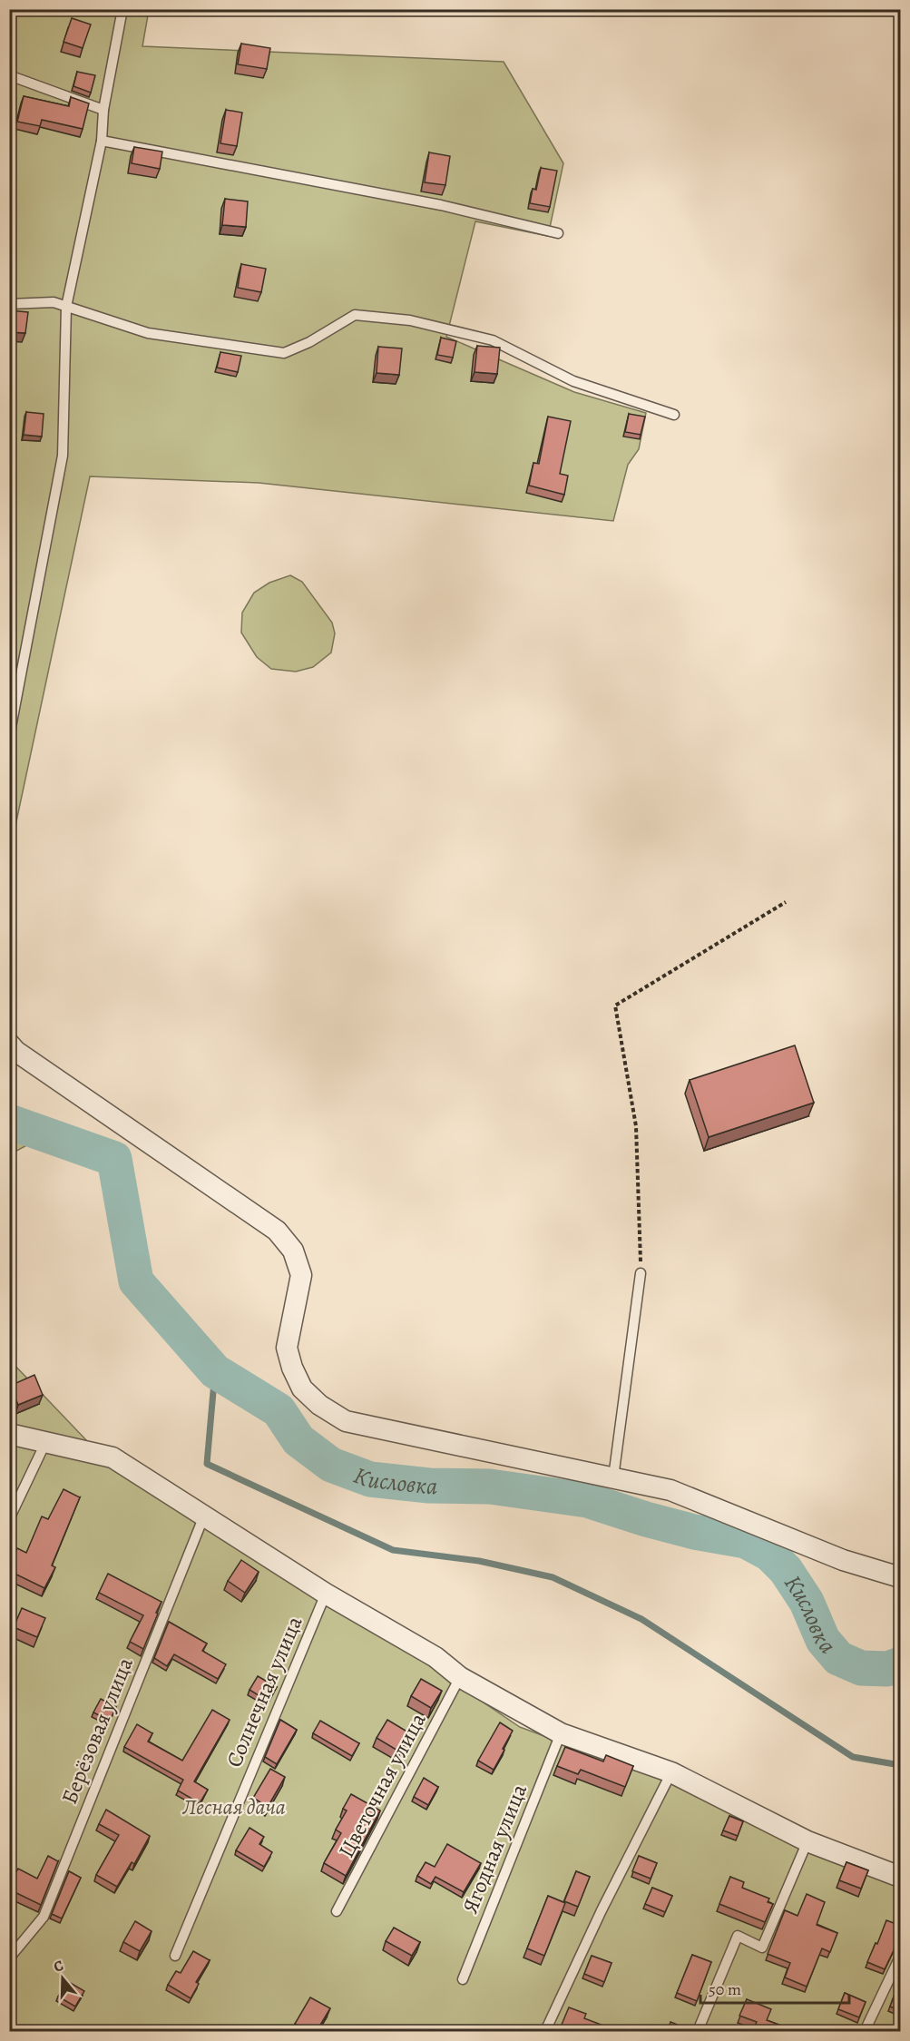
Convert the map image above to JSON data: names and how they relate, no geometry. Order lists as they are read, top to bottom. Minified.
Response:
{"streets":{"lane":["Солнечная улица","Берёзовая улица","Цветочная улица","Ягодная улица"]},"water":["Кисловка"],"parks":["Лесная дача"],"scale_bar":"50 m","north":"top"}
